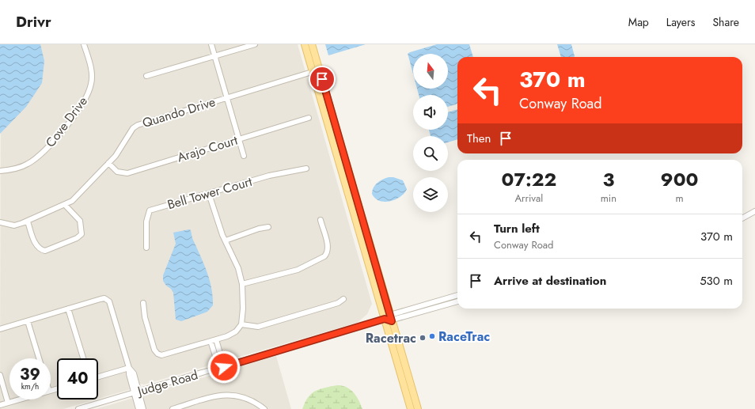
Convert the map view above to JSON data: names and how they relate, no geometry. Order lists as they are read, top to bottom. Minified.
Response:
{"streets":{"street":["Quando Drive","Cove Drive","Arajo Court","Bell Tower Court","Judge Road"]},"crossings":[["Quando Drive","Arajo Court"]],"places":["RaceTrac","Racetrac"],"north":"top","page":{"header":"Drivr","nav":["Map","Layers","Share"],"turn":["370 m","Conway Road"],"then":"Then","eta":["07:22","Arrival","3","min","900","m"],"list":[{"name":"Turn left","note":"Conway Road","value":"370 m"},{"name":"Arrive at destination","value":"530 m"}],"speed":"39 km/h","limit":"40"}}
